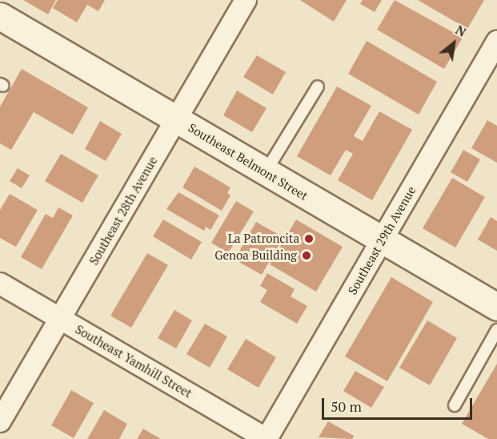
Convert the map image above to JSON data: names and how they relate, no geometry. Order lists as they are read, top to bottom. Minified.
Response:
{"streets":{"main road":["Southeast Belmont Street"],"street":["Southeast 28th Avenue","Southeast 29th Avenue","Southeast Yamhill Street"]},"crossings":[["Southeast Belmont Street","Southeast 28th Avenue"],["Southeast Belmont Street","Southeast 29th Avenue"],["Southeast 28th Avenue","Southeast Yamhill Street"],["Southeast 29th Avenue","Southeast Yamhill Street"]],"places":["La Patroncita","Genoa Building"],"scale_bar":"50 m","north":"top right"}
